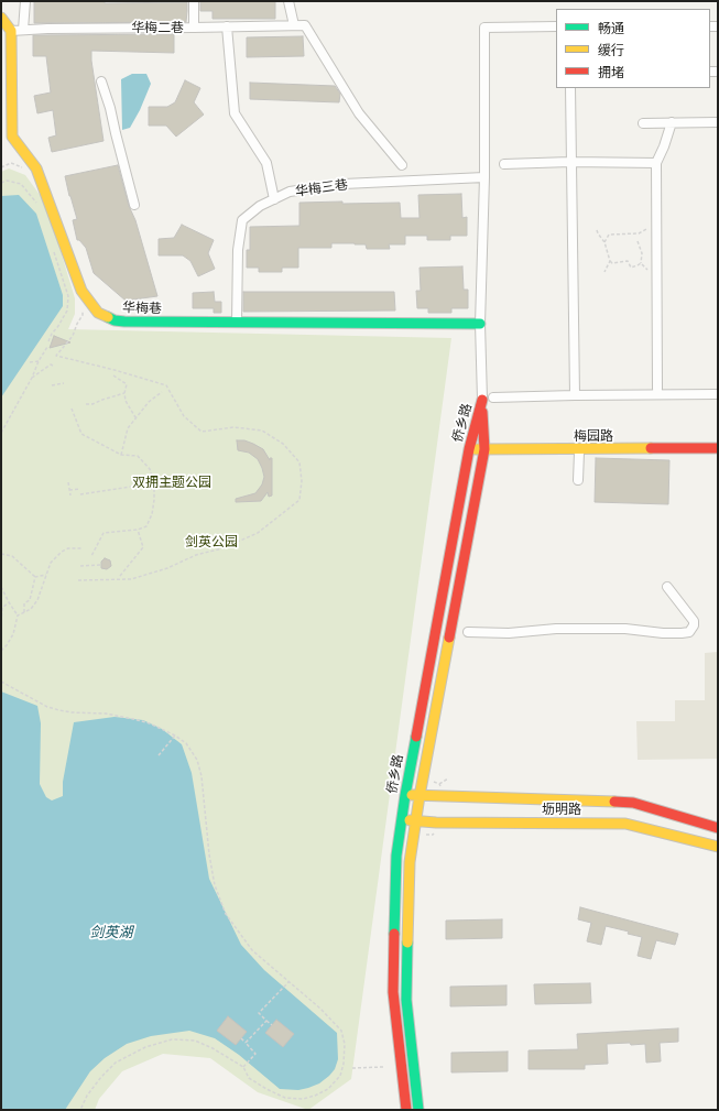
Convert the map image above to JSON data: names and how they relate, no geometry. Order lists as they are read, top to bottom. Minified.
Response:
{"streets":{"street":["华梅二巷","华梅三巷","华梅巷","侨乡路","梅园路","坜明路"]},"crossings":[["华梅二巷","华梅巷"],["华梅三巷","华梅巷"],["侨乡路","梅园路"],["侨乡路","坜明路"]],"water":["剑英湖"],"parks":["双拥主题公园","剑英公园"],"legend":["畅通","缓行","拥堵"]}
